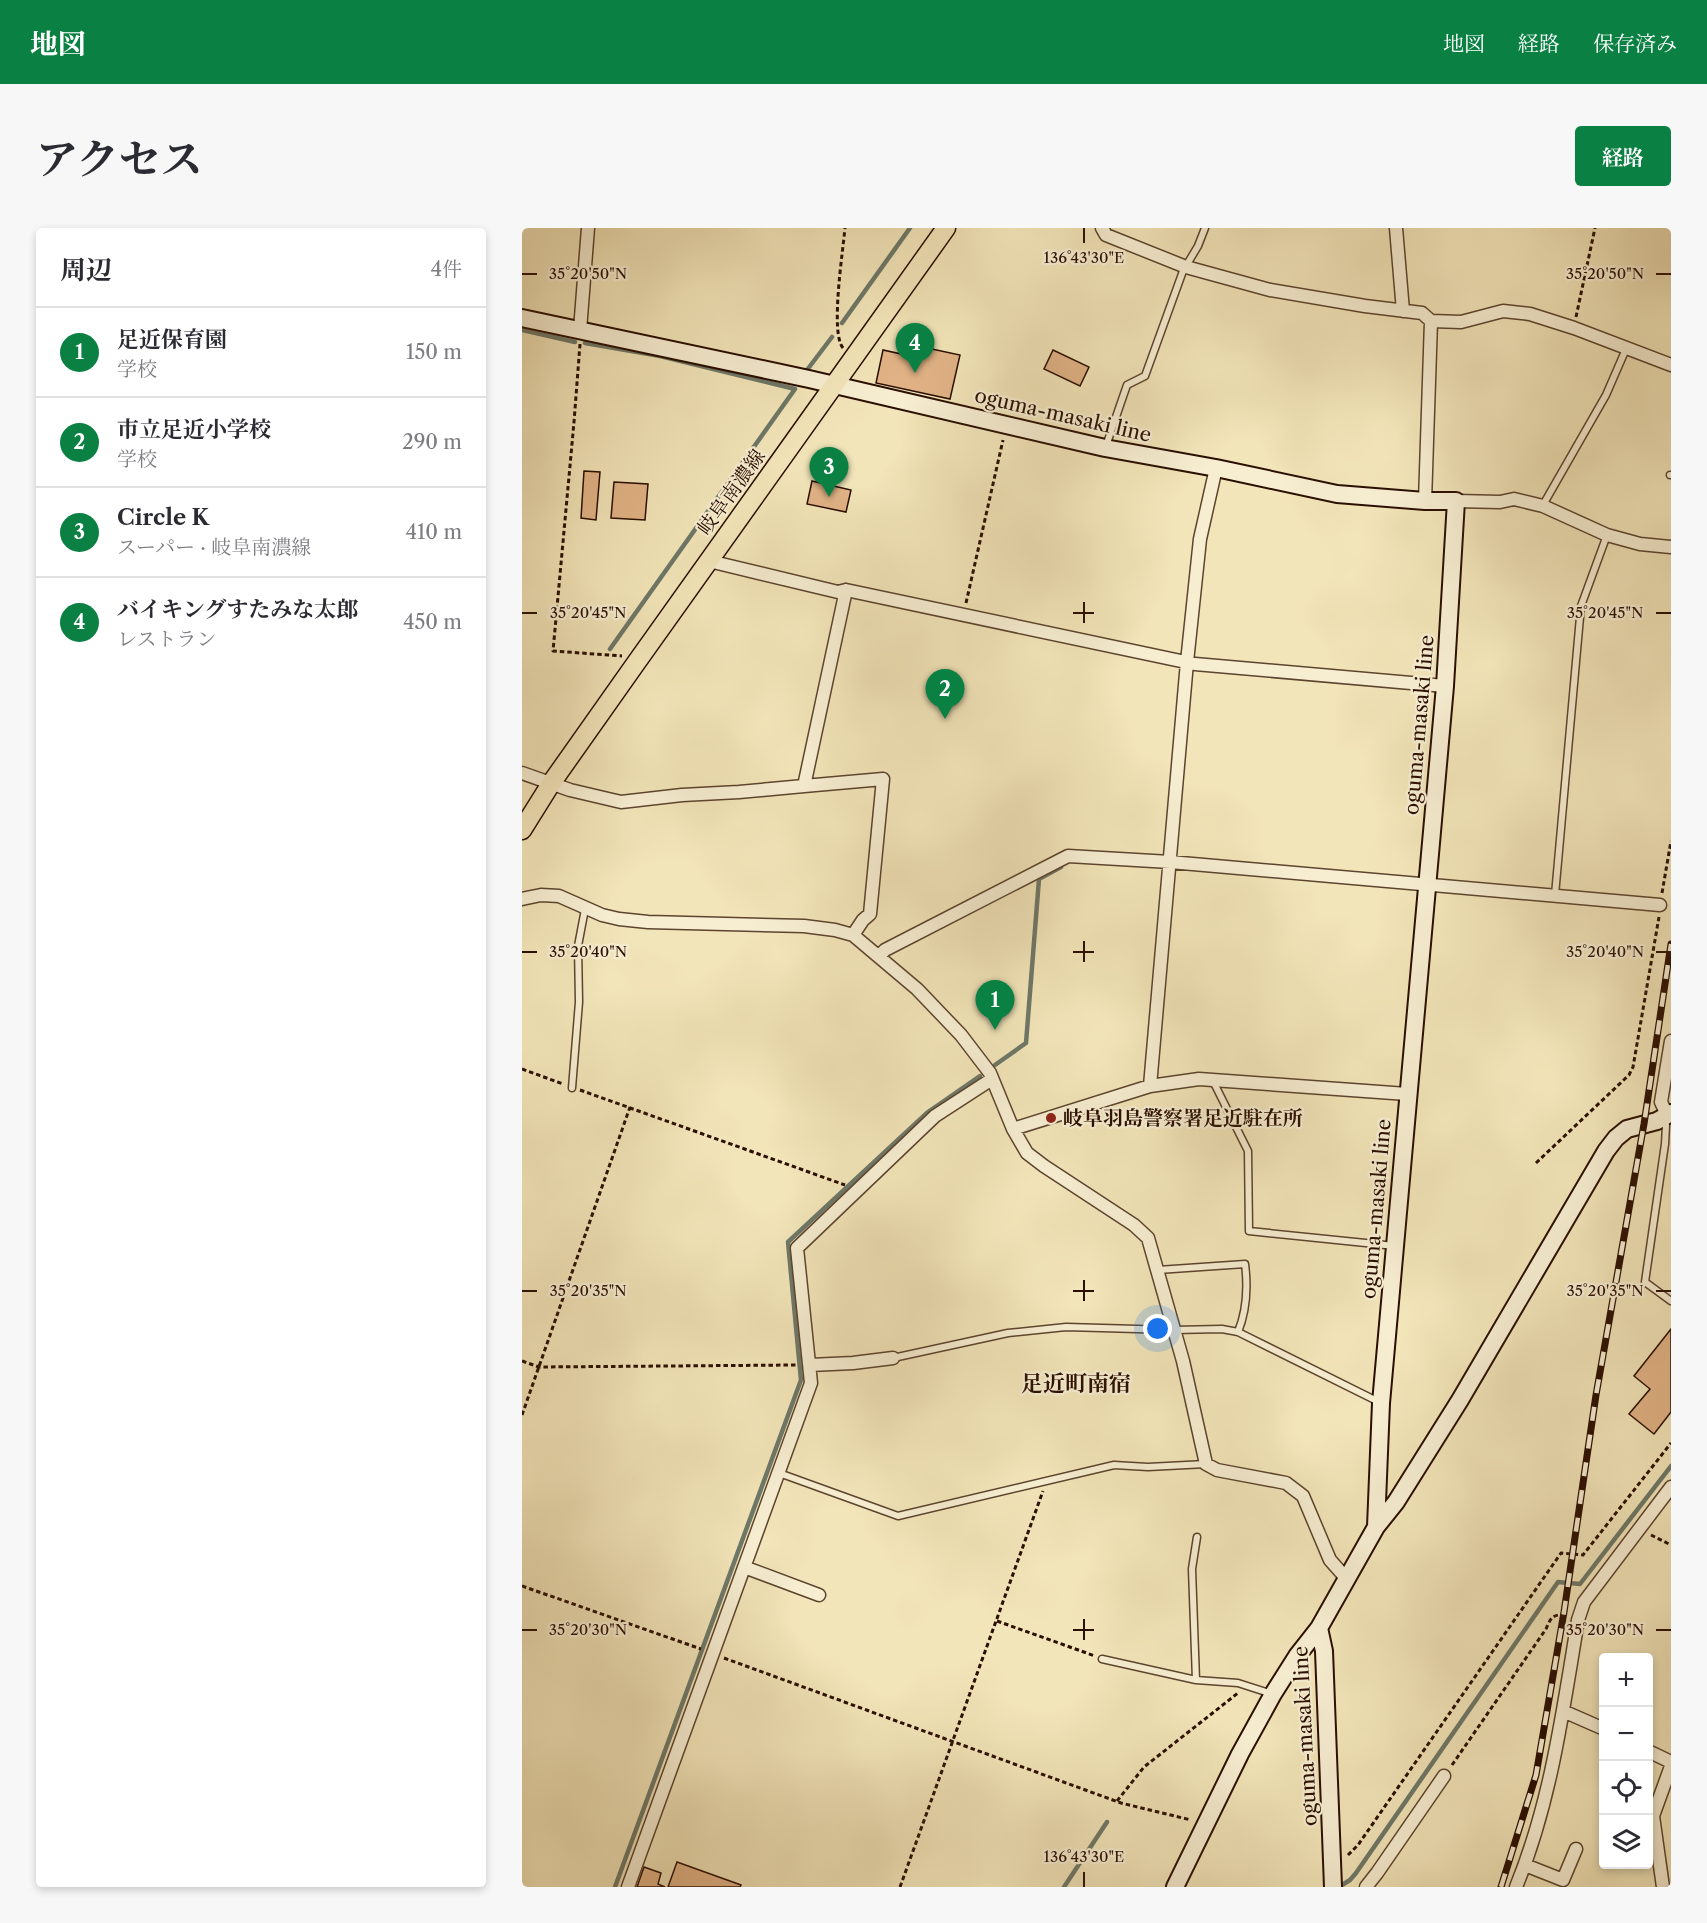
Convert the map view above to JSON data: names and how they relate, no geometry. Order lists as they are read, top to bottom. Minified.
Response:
{"streets":{"main road":["oguma-masaki line","岐阜南濃線"]},"crossings":[["oguma-masaki line","岐阜南濃線"]],"districts":["足近町南宿"],"places":["岐阜羽島警察署足近駐在所"],"page":{"header":"地図","nav":["地図","経路","保存済み"],"title":"アクセス","buttons":"経路","heading":["周辺","4件"],"list":[{"mark":"1","name":"足近保育園","note":"学校","value":"150 m"},{"mark":"2","name":"市立足近小学校","note":"学校","value":"290 m"},{"mark":"3","name":"Circle K","note":"スーパー · 岐阜南濃線","value":"410 m"},{"mark":"4","name":"バイキングすたみな太郎","note":"レストラン","value":"450 m"}],"pins":["4","3","2","1"],"map_buttons":["+","−"]},"coordinates":["136°43'30\"E","35°20'50\"N","35°20'45\"N","35°20'40\"N","35°20'35\"N","35°20'30\"N"]}
